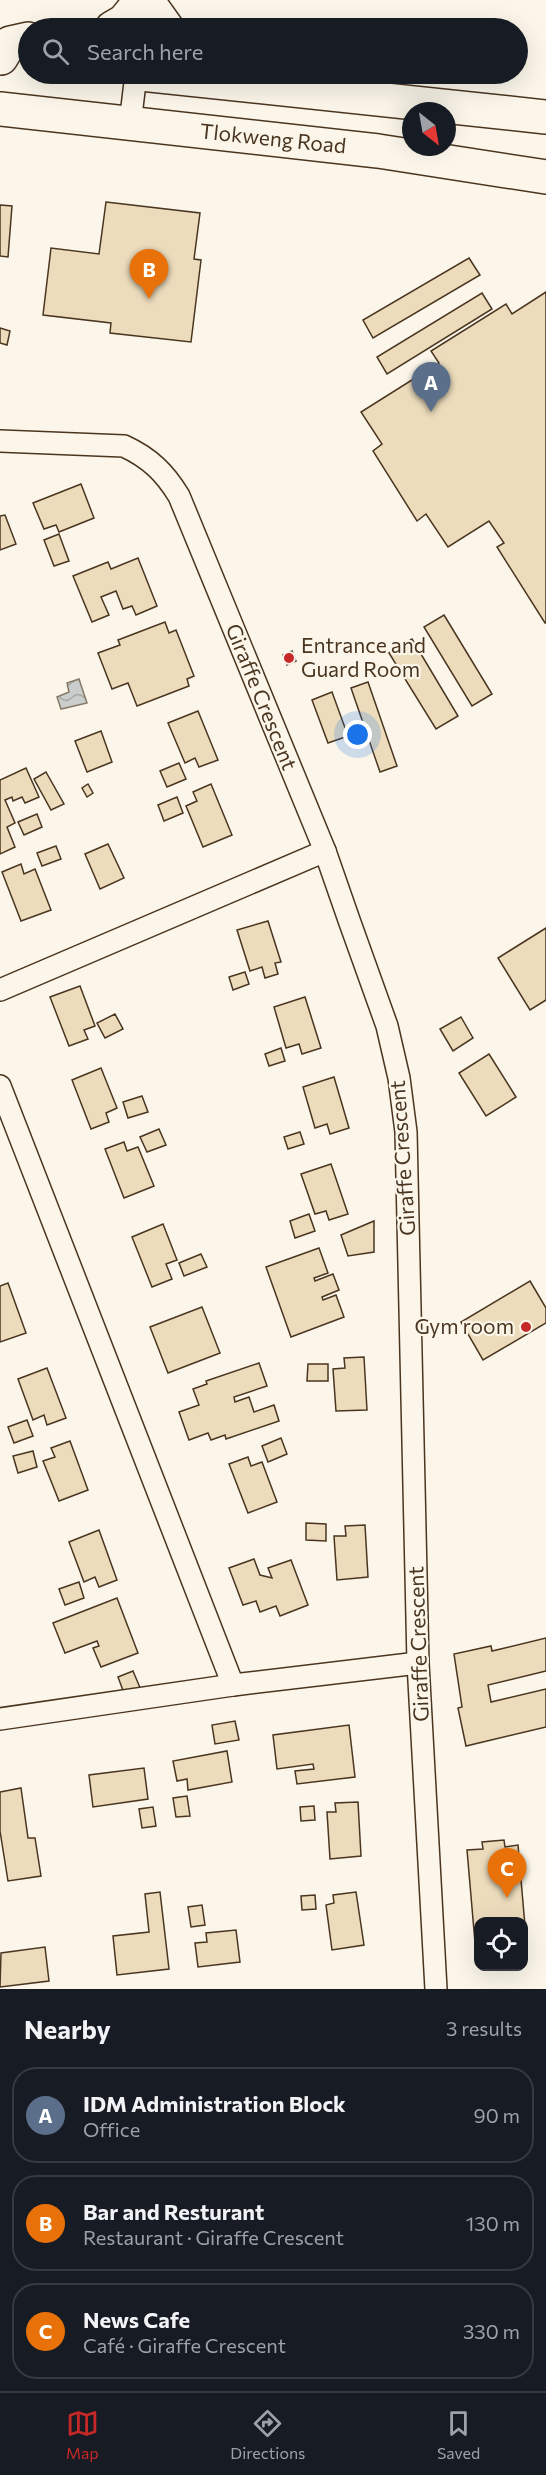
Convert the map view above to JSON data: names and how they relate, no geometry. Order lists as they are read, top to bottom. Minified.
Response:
{"streets":{"main road":["Tlokweng Road"],"street":["Giraffe Crescent"]},"places":["Entrance and Guard Room","Gym room"],"north":"bottom right","page":{"search":"Search here","pins":["B","A","C"],"heading":["Nearby","3 results"],"list":[{"mark":"A","name":"IDM Administration Block","note":"Office","value":"90 m"},{"mark":"B","name":"Bar and Resturant","note":"Restaurant · Giraffe Crescent","value":"130 m"},{"mark":"C","name":"News Cafe","note":"Café · Giraffe Crescent","value":"330 m"}],"nav":["Map","Directions","Saved"]}}
